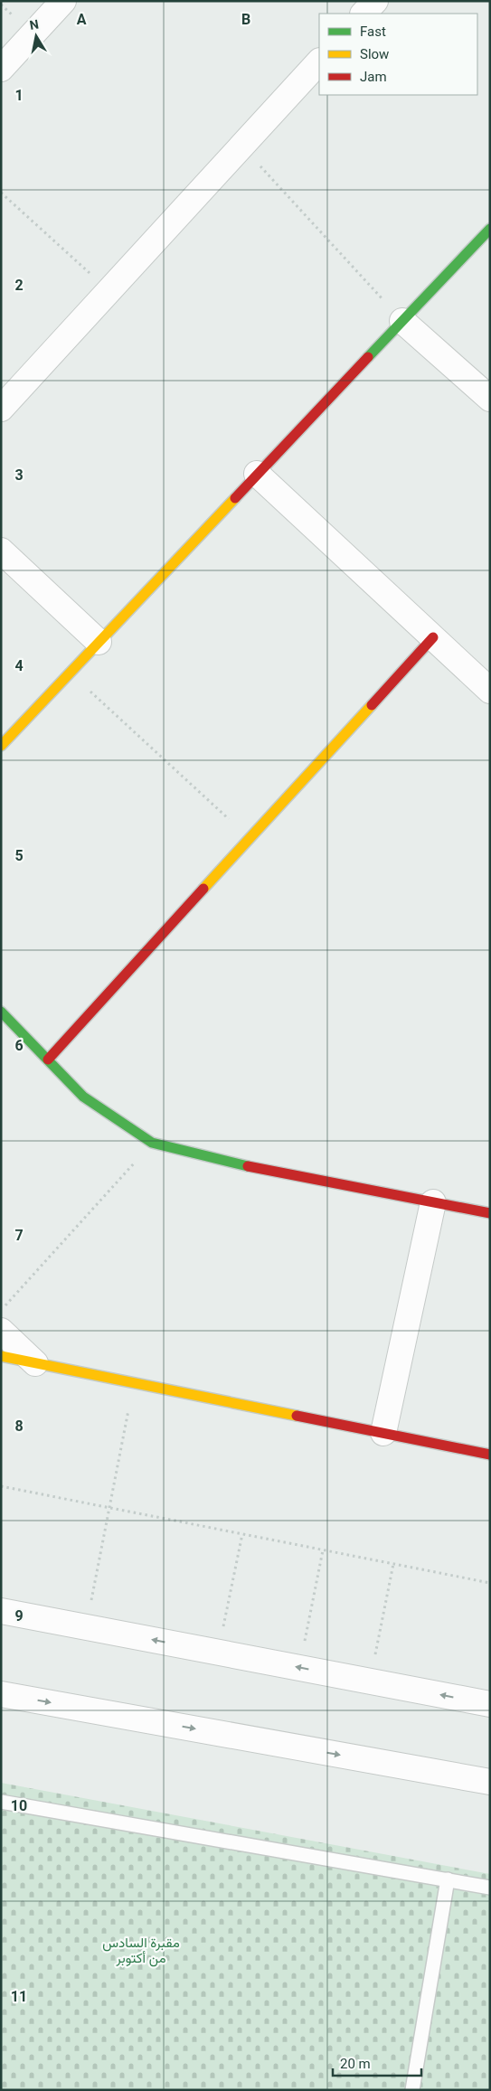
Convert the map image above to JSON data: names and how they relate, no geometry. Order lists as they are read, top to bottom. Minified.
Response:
{"parks":["مقبرة السادس من أكتوبر"],"legend":["Fast","Slow","Jam"],"scale_bar":"20 m","north":"top","grid":{"columns":["A","B"],"rows":["1","2","3","4","5","6","7","8","9","10","11"]}}
